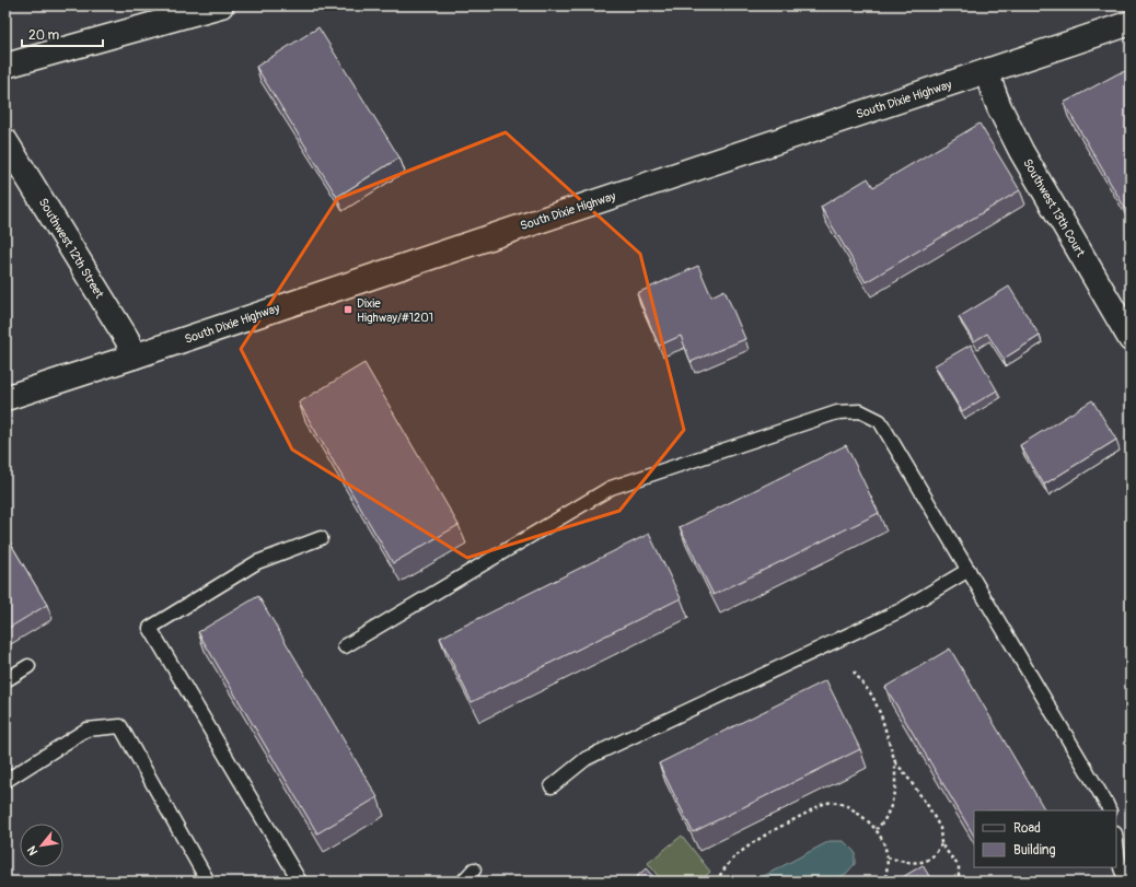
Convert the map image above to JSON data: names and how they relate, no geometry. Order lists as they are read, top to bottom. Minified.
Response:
{"streets":{"main road":["South Dixie Highway","Southwest 13th Court","Southwest 12th Street"]},"crossings":[["South Dixie Highway","Southwest 13th Court"],["South Dixie Highway","Southwest 12th Street"]],"places":{"transit":["Dixie Highway/#1201"]},"legend":["Road","Building"],"scale_bar":"20 m","north":"bottom left"}
